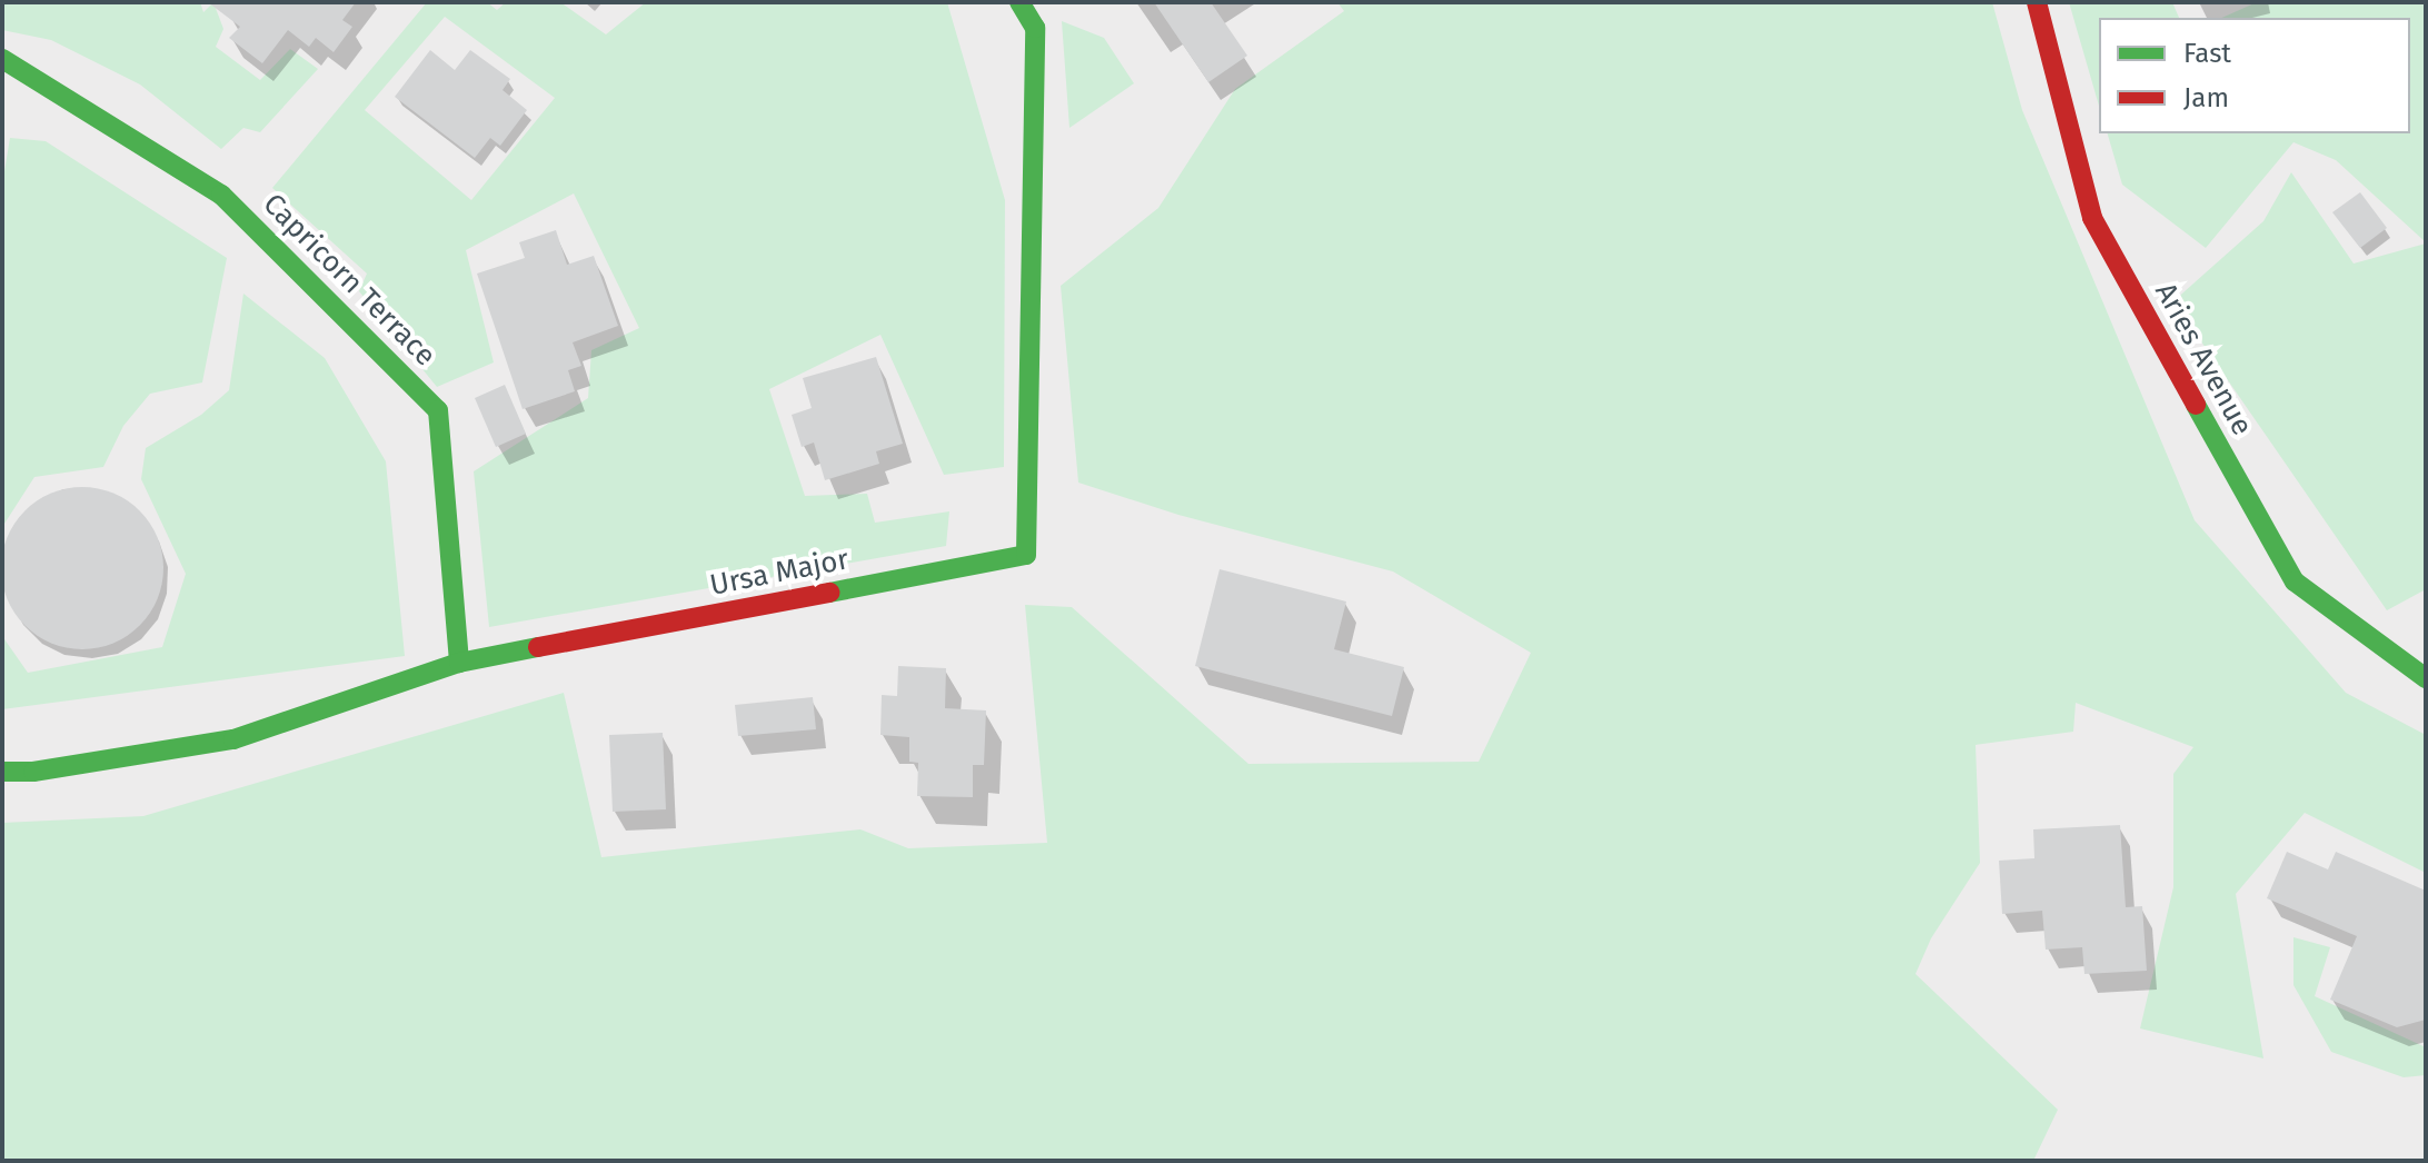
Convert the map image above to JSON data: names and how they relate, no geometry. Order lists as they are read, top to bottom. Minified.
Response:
{"streets":{"street":["Capricorn Terrace","Aries Avenue","Ursa Major"]},"crossings":[["Capricorn Terrace","Ursa Major"]],"legend":["Fast","Jam"]}
